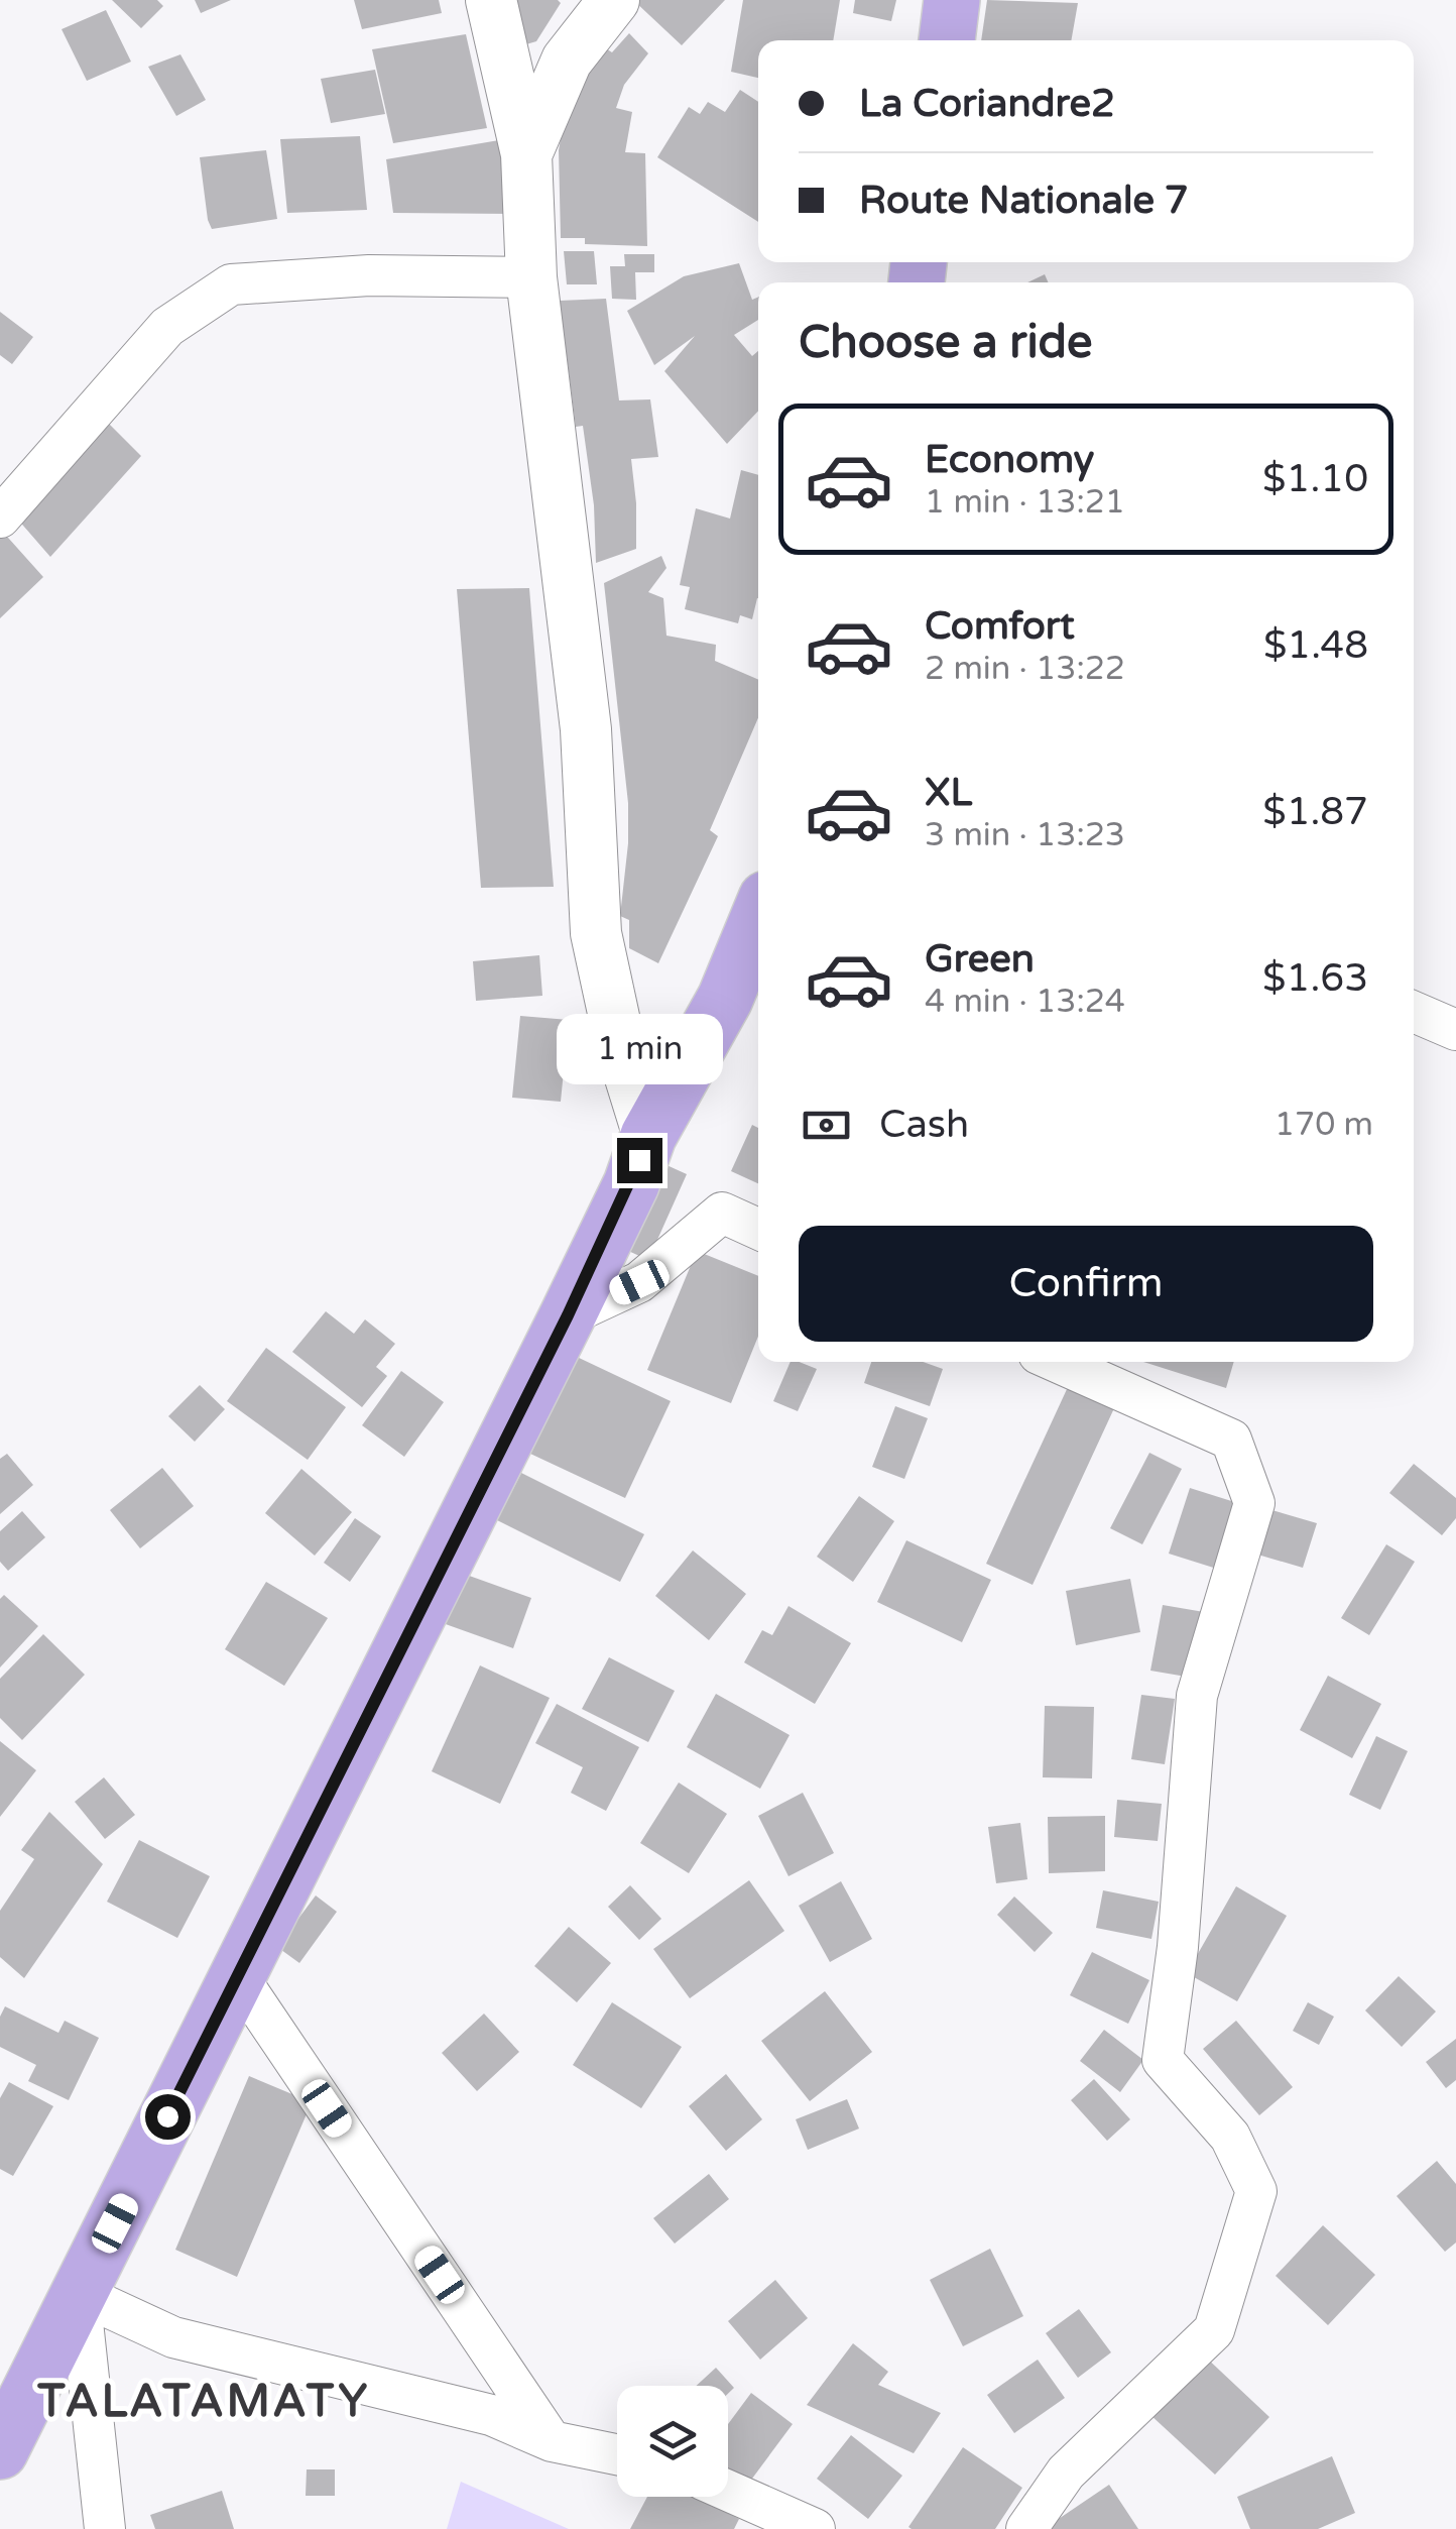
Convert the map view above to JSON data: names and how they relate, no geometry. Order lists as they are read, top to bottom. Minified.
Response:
{"districts":["TALATAMATY"],"page":{"banner":["La Coriandre2","Route Nationale 7"],"heading":"Choose a ride","list":[{"name":"Economy","note":"1 min · 13:21","value":"$1.10"},{"name":"Comfort","note":"2 min · 13:22","value":"$1.48"},{"name":"XL","note":"3 min · 13:23","value":"$1.87"},{"name":"Green","note":"4 min · 13:24","value":"$1.63"}],"bubble":"1 min","pay":["Cash","170 m"],"buttons":"Confirm"}}
